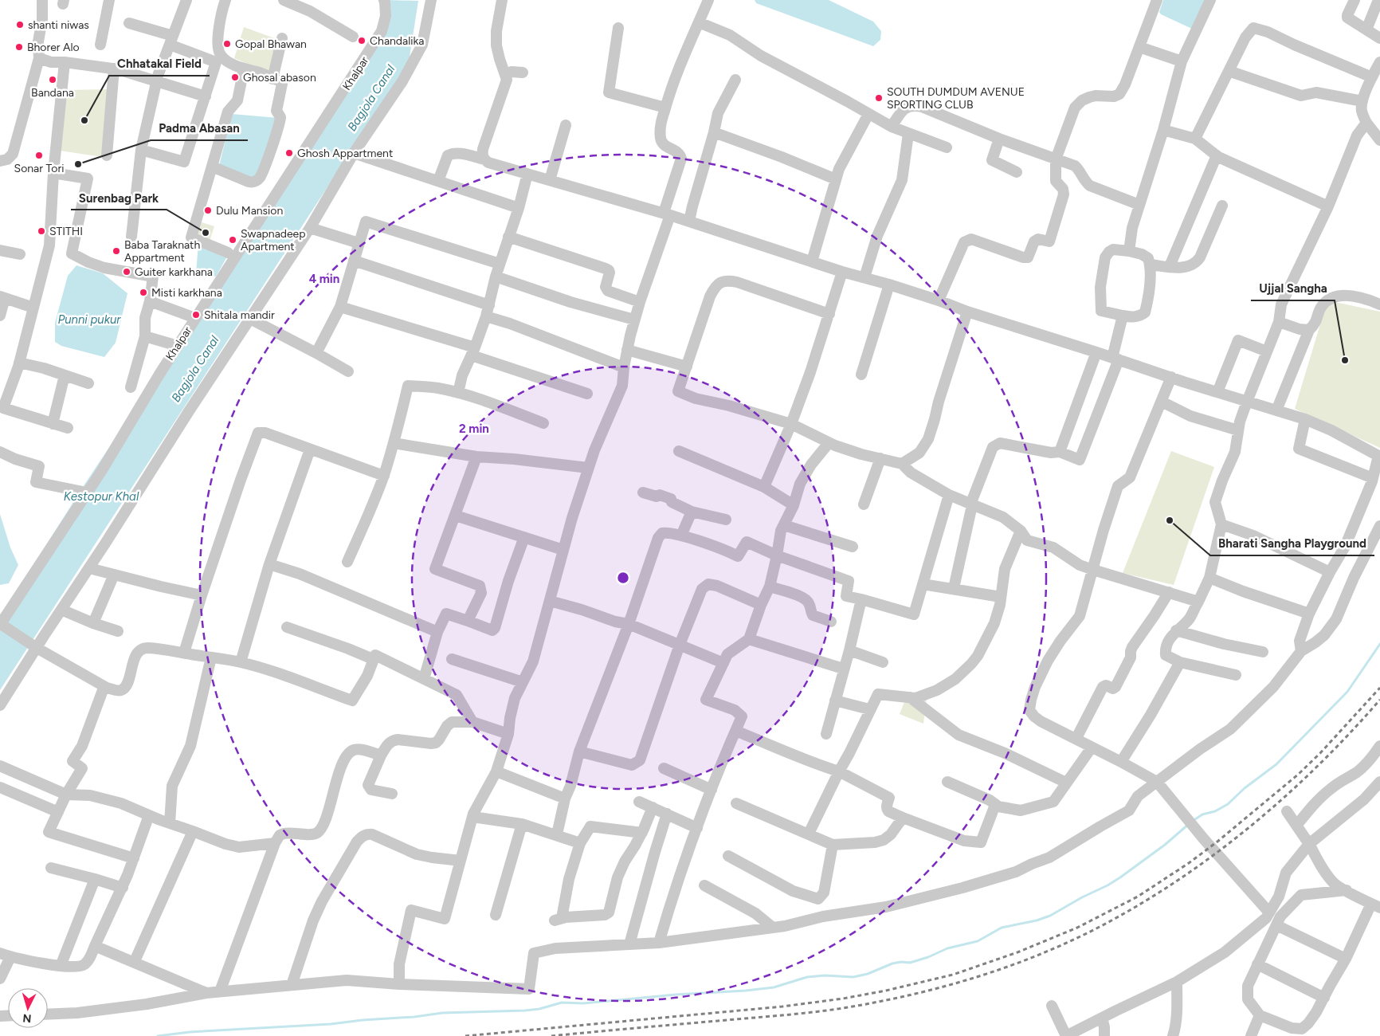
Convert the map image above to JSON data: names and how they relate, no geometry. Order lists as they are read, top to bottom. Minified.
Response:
{"streets":{"street":["Khalpar"]},"water":["Bagjola Canal","Punni pukur","Kestopur Khal"],"places":["shanti niwas","Chandalika","Gopal Bhawan","Bhorer Alo","Ghosal abason","Bandana","SOUTH DUMDUM AVENUE SPORTING CLUB","Chhatakal Field","Ghosh Appartment","Sonar Tori","Padma Abasan","Dulu Mansion","STITHI","Surenbag Park","Swapnadeep Apartment","Baba Taraknath Appartment","Guiter karkhana","Misti karkhana","Shitala mandir","Ujjal Sangha","Bharati Sangha Playground"],"north":"bottom","rings":["4 min","2 min"]}
